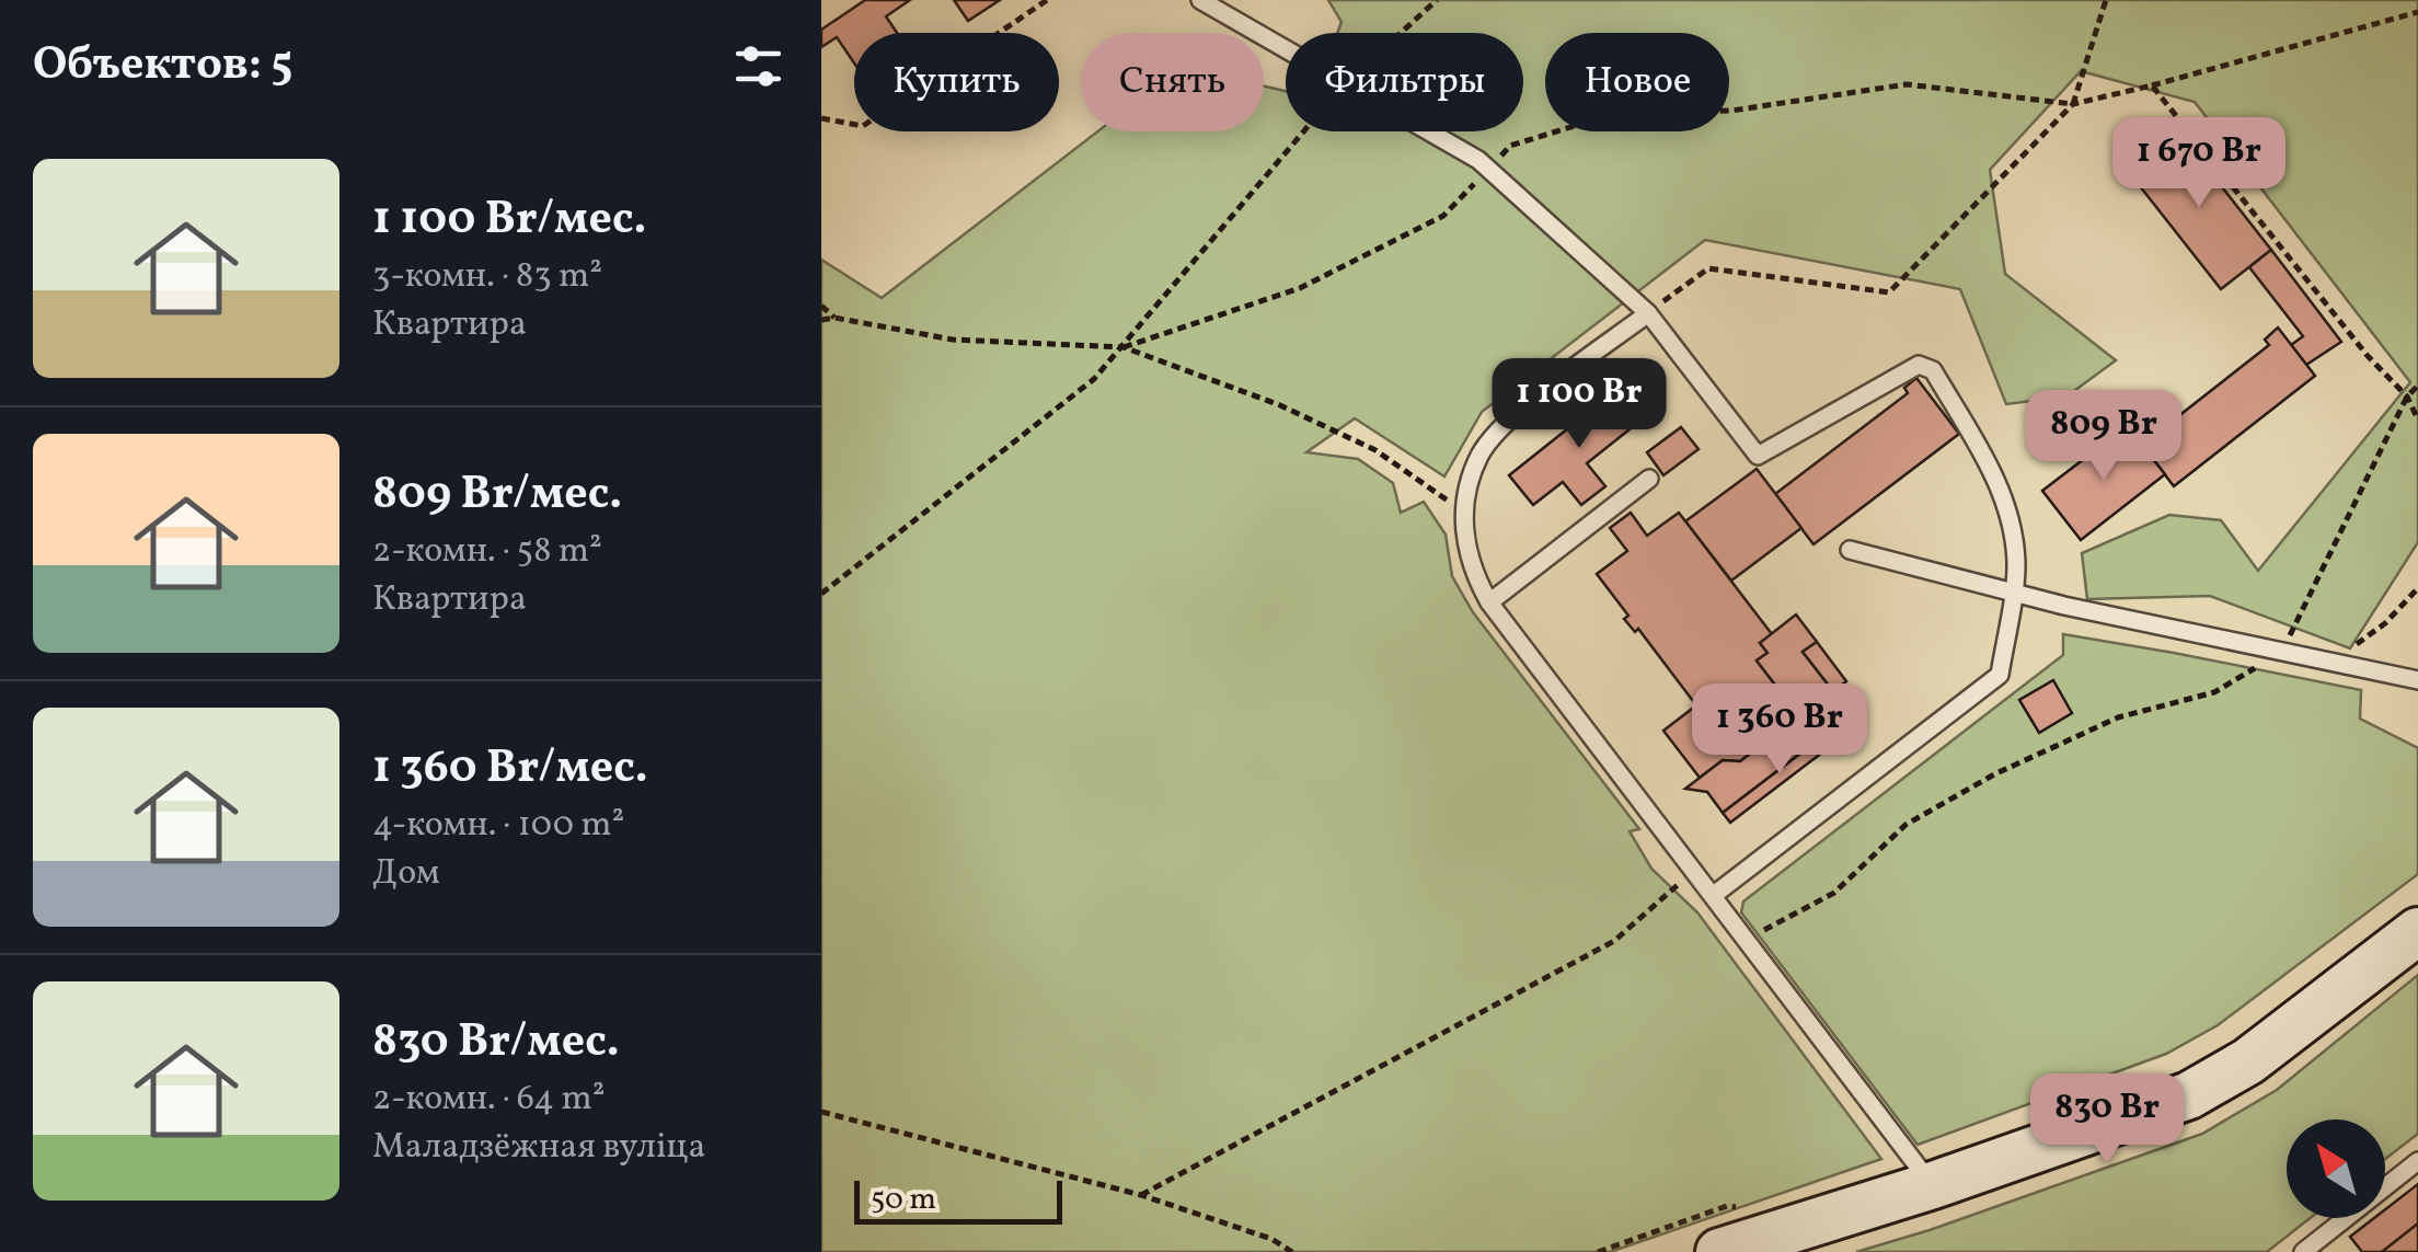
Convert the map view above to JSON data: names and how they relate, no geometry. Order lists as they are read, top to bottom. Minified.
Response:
{"scale_bar":"50 m","north":"top left","page":{"heading":"Объектов: 5","chip":["Купить","Снять","Фильтры","Новое"],"price":["1 670 Br","1 100 Br","809 Br","1 360 Br","830 Br"],"list":[{"name":"1 100 Br/мес.","note":"3-комн. · 83 m² · Квартира"},{"name":"809 Br/мес.","note":"2-комн. · 58 m² · Квартира"},{"name":"1 360 Br/мес.","note":"4-комн. · 100 m² · Дом"},{"name":"830 Br/мес.","note":"2-комн. · 64 m² · Маладзёжная вуліца"}],"scale":"50 m"}}
